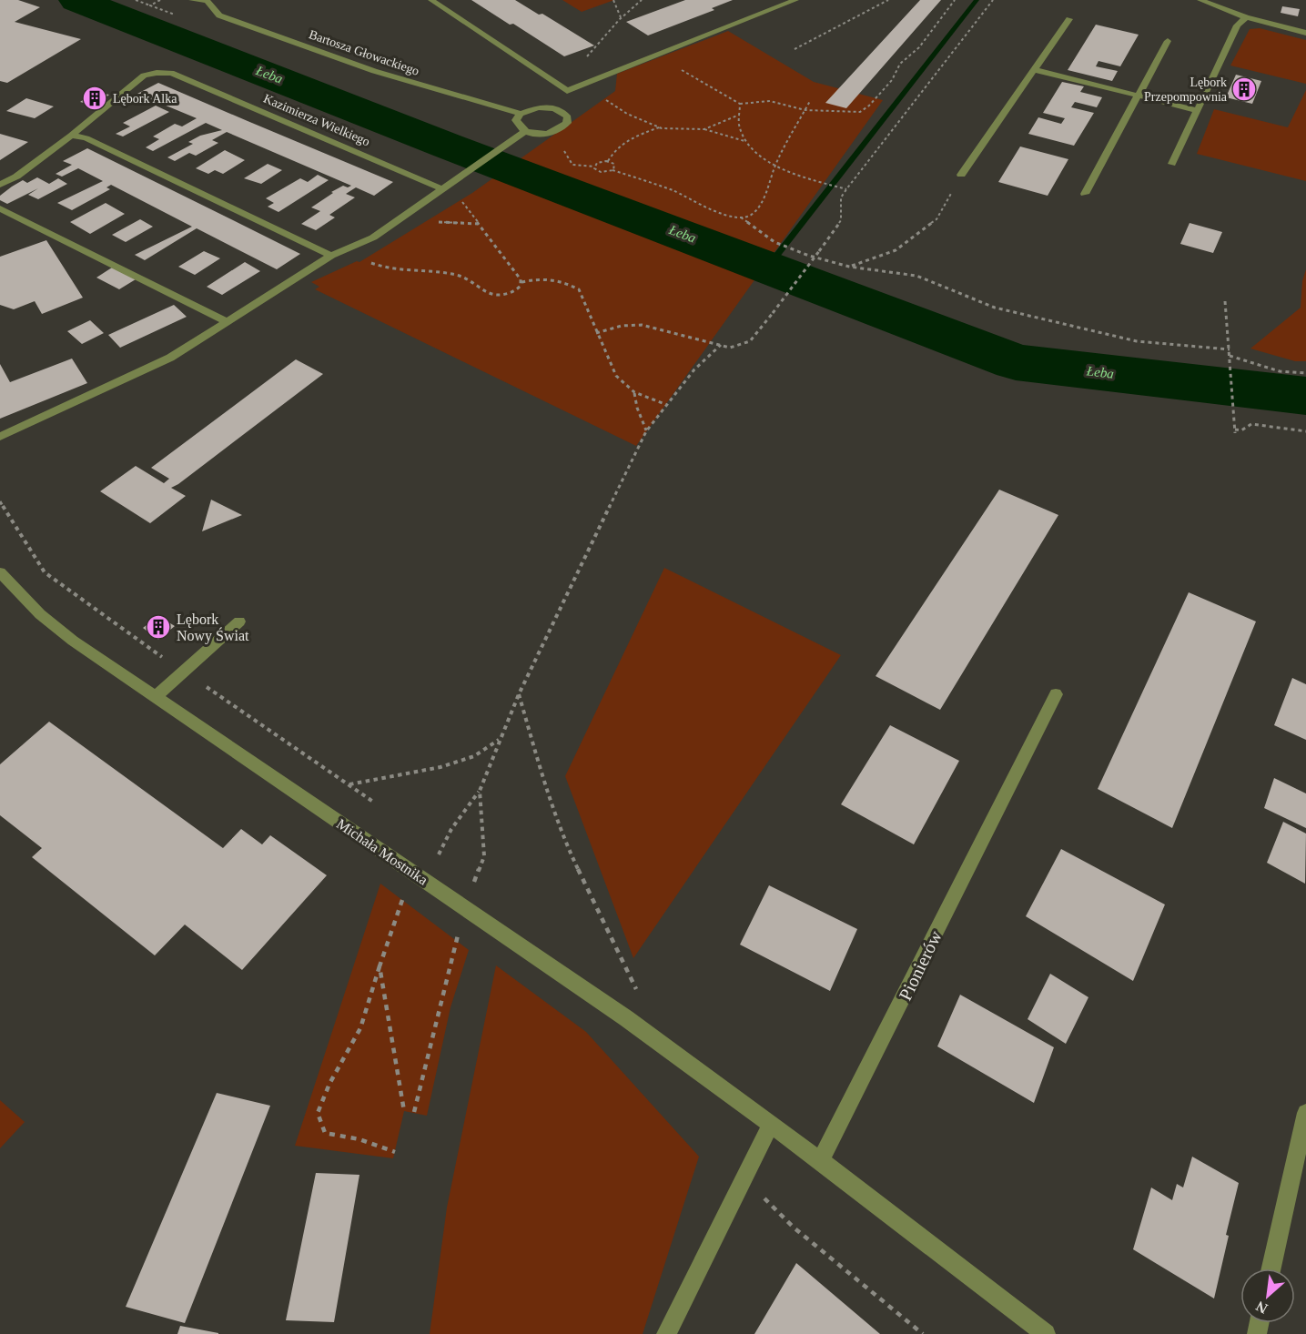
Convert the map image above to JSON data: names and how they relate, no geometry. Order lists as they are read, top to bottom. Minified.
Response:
{"streets":{"street":["Bartosza Głowackiego","Kazimierza Wielkiego","Michała Mostnika","Pionierów"]},"water":["Łeba"],"places":{"building":["Lębork Przepompownia","Lębork Alka","Lębork Nowy Świat"]},"north":"bottom left"}
